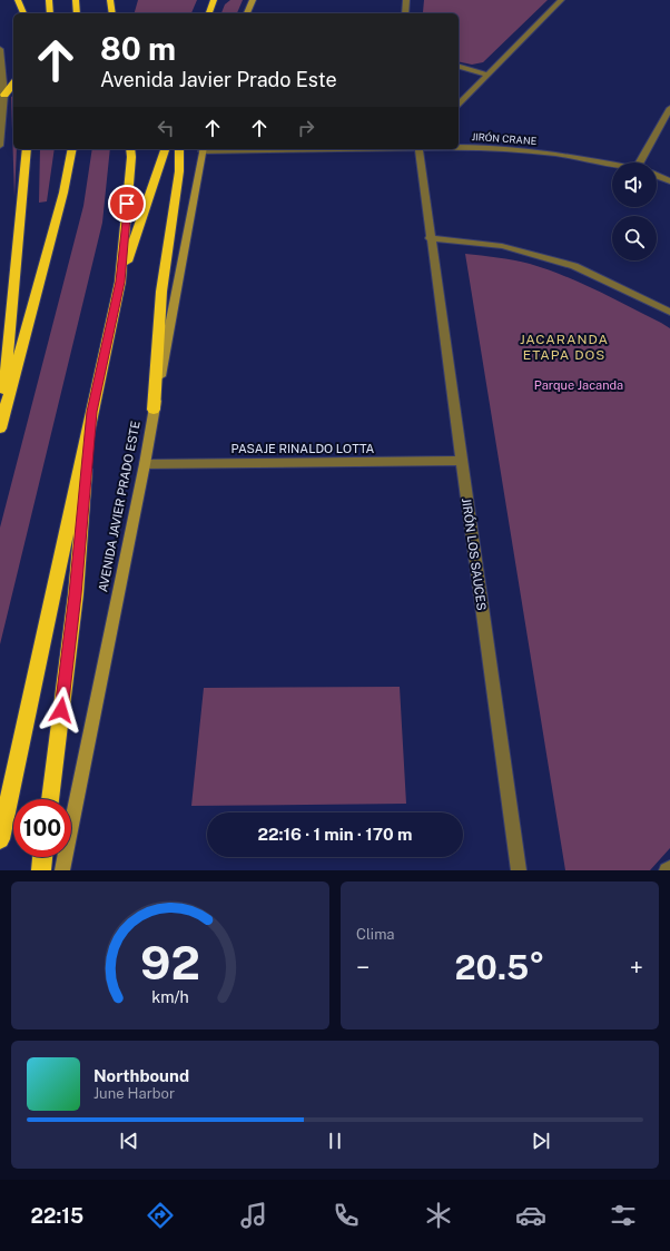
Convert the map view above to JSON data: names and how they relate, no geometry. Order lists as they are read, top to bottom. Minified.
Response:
{"streets":{"street":["JIRÓN CRANE","PASAJE RINALDO LOTTA","AVENIDA JAVIER PRADO ESTE","JIRÓN LOS SAUCES"]},"crossings":[["PASAJE RINALDO LOTTA","AVENIDA JAVIER PRADO ESTE"],["PASAJE RINALDO LOTTA","JIRÓN LOS SAUCES"]],"districts":["JACARANDA ETAPA DOS"],"parks":["Parque Jacanda"],"page":{"turn":["80 m","Avenida Javier Prado Este"],"limit":"100","trip":"22:16 · 1 min · 170 m","tile":"Clima","heat":["−","20.5°","+"],"song":["Northbound","June Harbor"],"tabs":"22:15","gauge":["92","km/h"]}}
